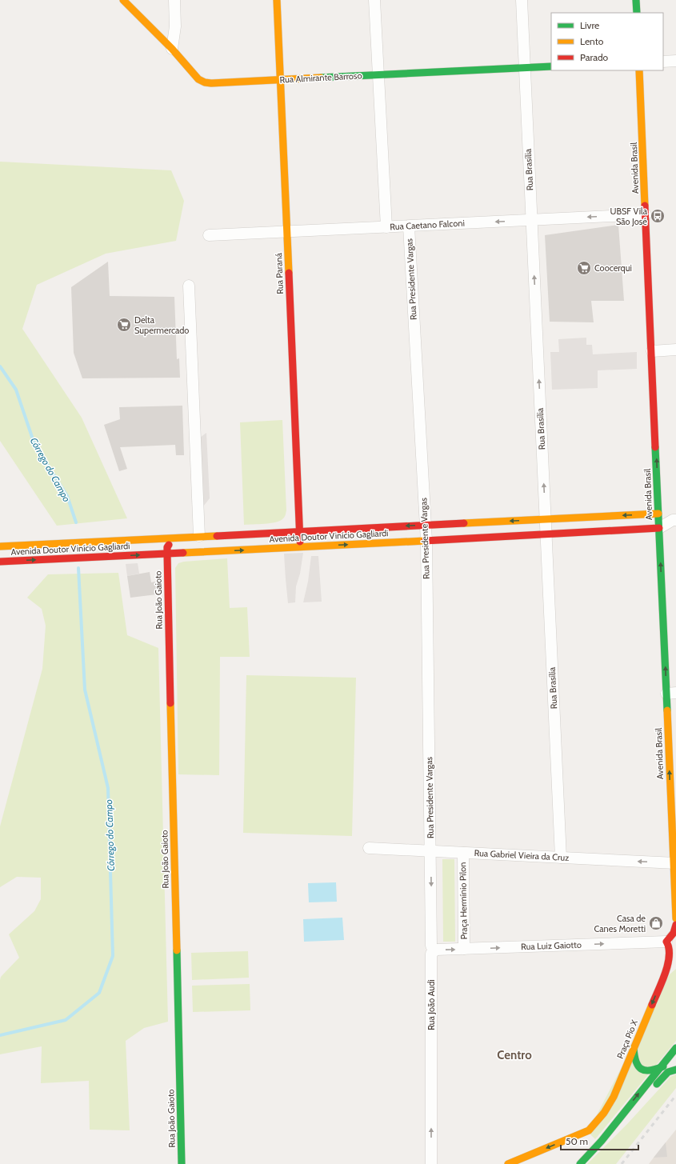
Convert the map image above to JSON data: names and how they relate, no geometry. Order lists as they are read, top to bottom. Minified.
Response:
{"streets":{"street":["Rua Almirante Barroso","Avenida Brasil","Rua Brasília","Rua Caetano Falconi","Rua Paraná","Rua Presidente Vargas","Avenida Doutor Vinício Gagliardi","Rua João Gaioto","Rua Gabriel Vieira da Cruz","Praça Hermínio Pilon","Rua Luiz Gaiotto","Rua João Audi","Praça Pio X"]},"crossings":[["Rua Almirante Barroso","Rua Brasília"],["Rua Almirante Barroso","Rua Paraná"],["Avenida Brasil","Rua Caetano Falconi"],["Avenida Brasil","Avenida Doutor Vinício Gagliardi"],["Avenida Brasil","Rua Gabriel Vieira da Cruz"],["Rua Brasília","Rua Caetano Falconi"],["Rua Brasília","Avenida Doutor Vinício Gagliardi"],["Rua Brasília","Rua Gabriel Vieira da Cruz"],["Rua Caetano Falconi","Rua Paraná"],["Rua Caetano Falconi","Rua Presidente Vargas"],["Rua Paraná","Avenida Doutor Vinício Gagliardi"],["Rua Presidente Vargas","Avenida Doutor Vinício Gagliardi"],["Rua Presidente Vargas","Rua Gabriel Vieira da Cruz"],["Avenida Doutor Vinício Gagliardi","Rua João Gaioto"],["Rua Gabriel Vieira da Cruz","Praça Hermínio Pilon"],["Praça Hermínio Pilon","Rua Luiz Gaiotto"],["Rua Luiz Gaiotto","Rua João Audi"],["Rua Luiz Gaiotto","Praça Pio X"]],"one_way":["Avenida Brasil","Rua Caetano Falconi","Rua Gabriel Vieira da Cruz","Rua Luiz Gaiotto","Rua João Audi"],"districts":["Centro"],"water":["Córrego do Campo"],"places":{"bus stop":["UBSF Vila São José"],"supermarket":["Coocerqui","Delta Supermercado"],"shop":["Casa de Canes Moretti"]},"legend":["Livre","Lento","Parado"],"scale_bar":"50 m"}
